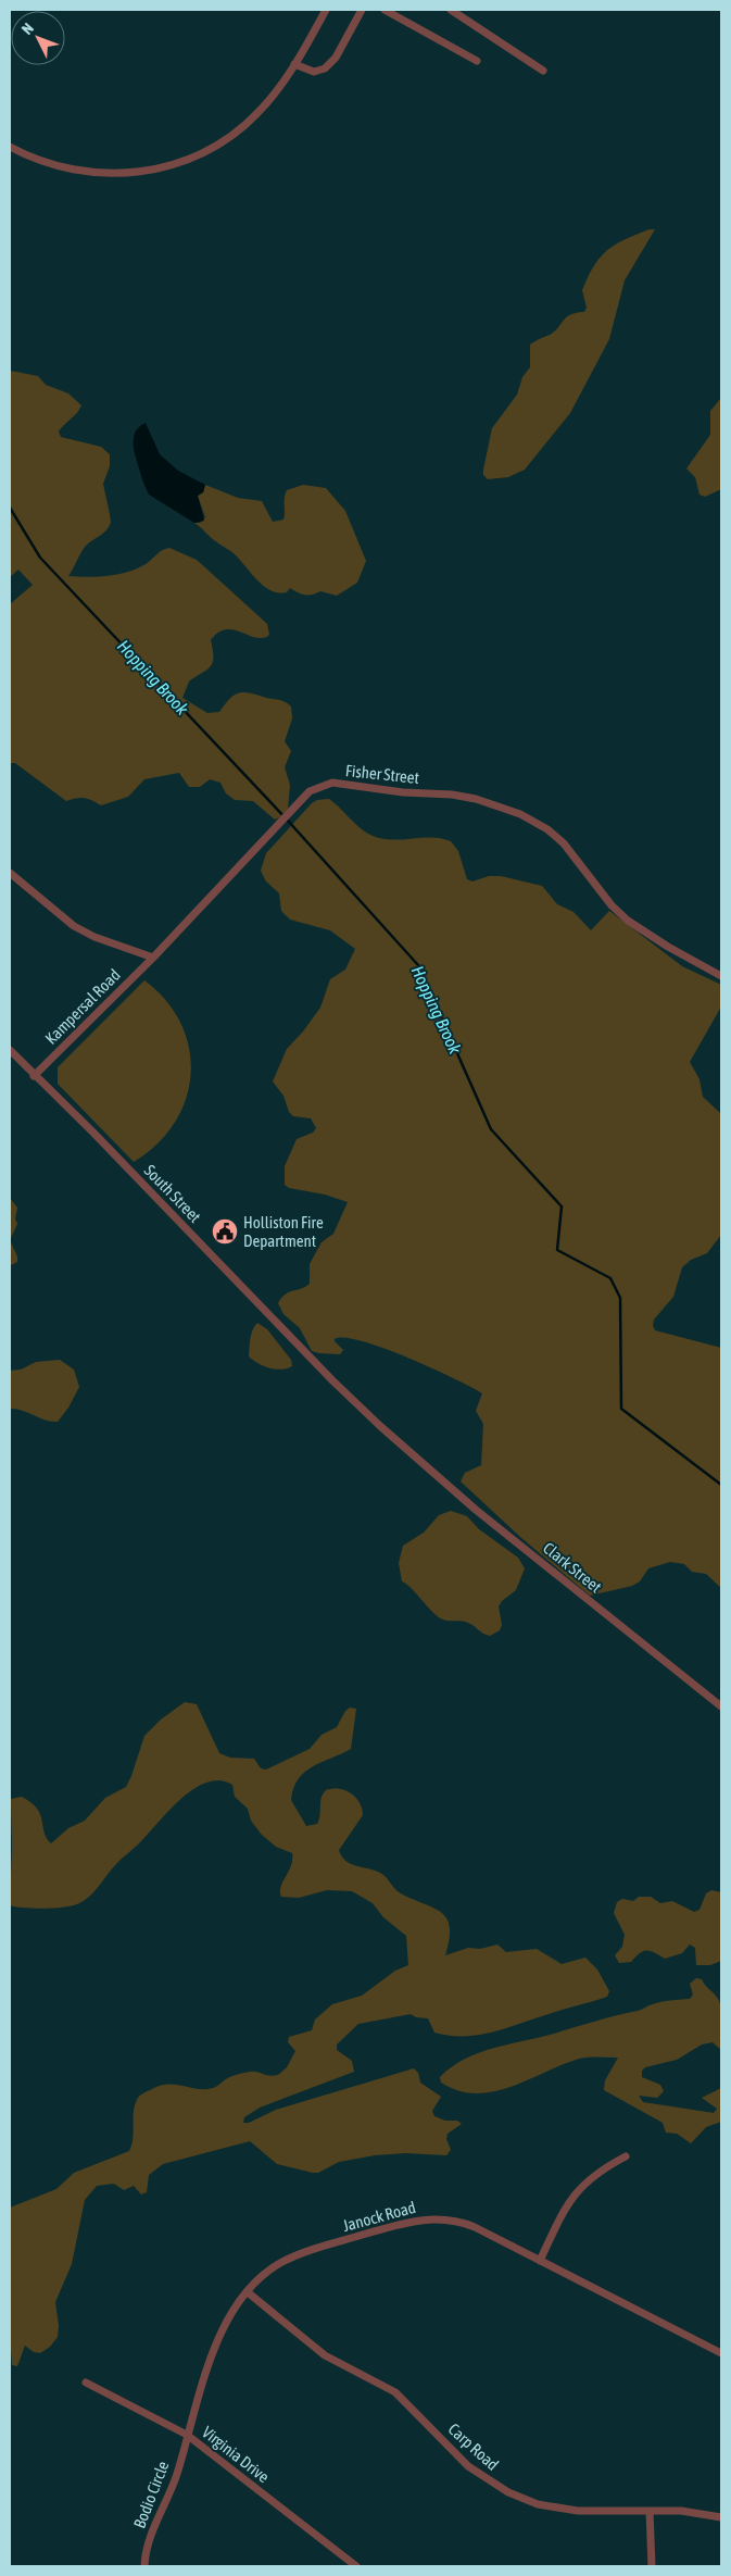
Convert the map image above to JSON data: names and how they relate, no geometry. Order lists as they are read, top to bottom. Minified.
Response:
{"streets":{"street":["Fisher Street","Kampersal Road","South Street","Clark Street","Janock Road","Carp Road","Virginia Drive","Bodio Circle"]},"crossings":[["Fisher Street","Kampersal Road"],["Kampersal Road","South Street"],["South Street","Clark Street"],["Janock Road","Carp Road"],["Janock Road","Virginia Drive"],["Janock Road","Bodio Circle"],["Virginia Drive","Bodio Circle"]],"water":["Hopping Brook"],"places":{"public building":["Holliston Fire Department"]},"north":"top left"}
